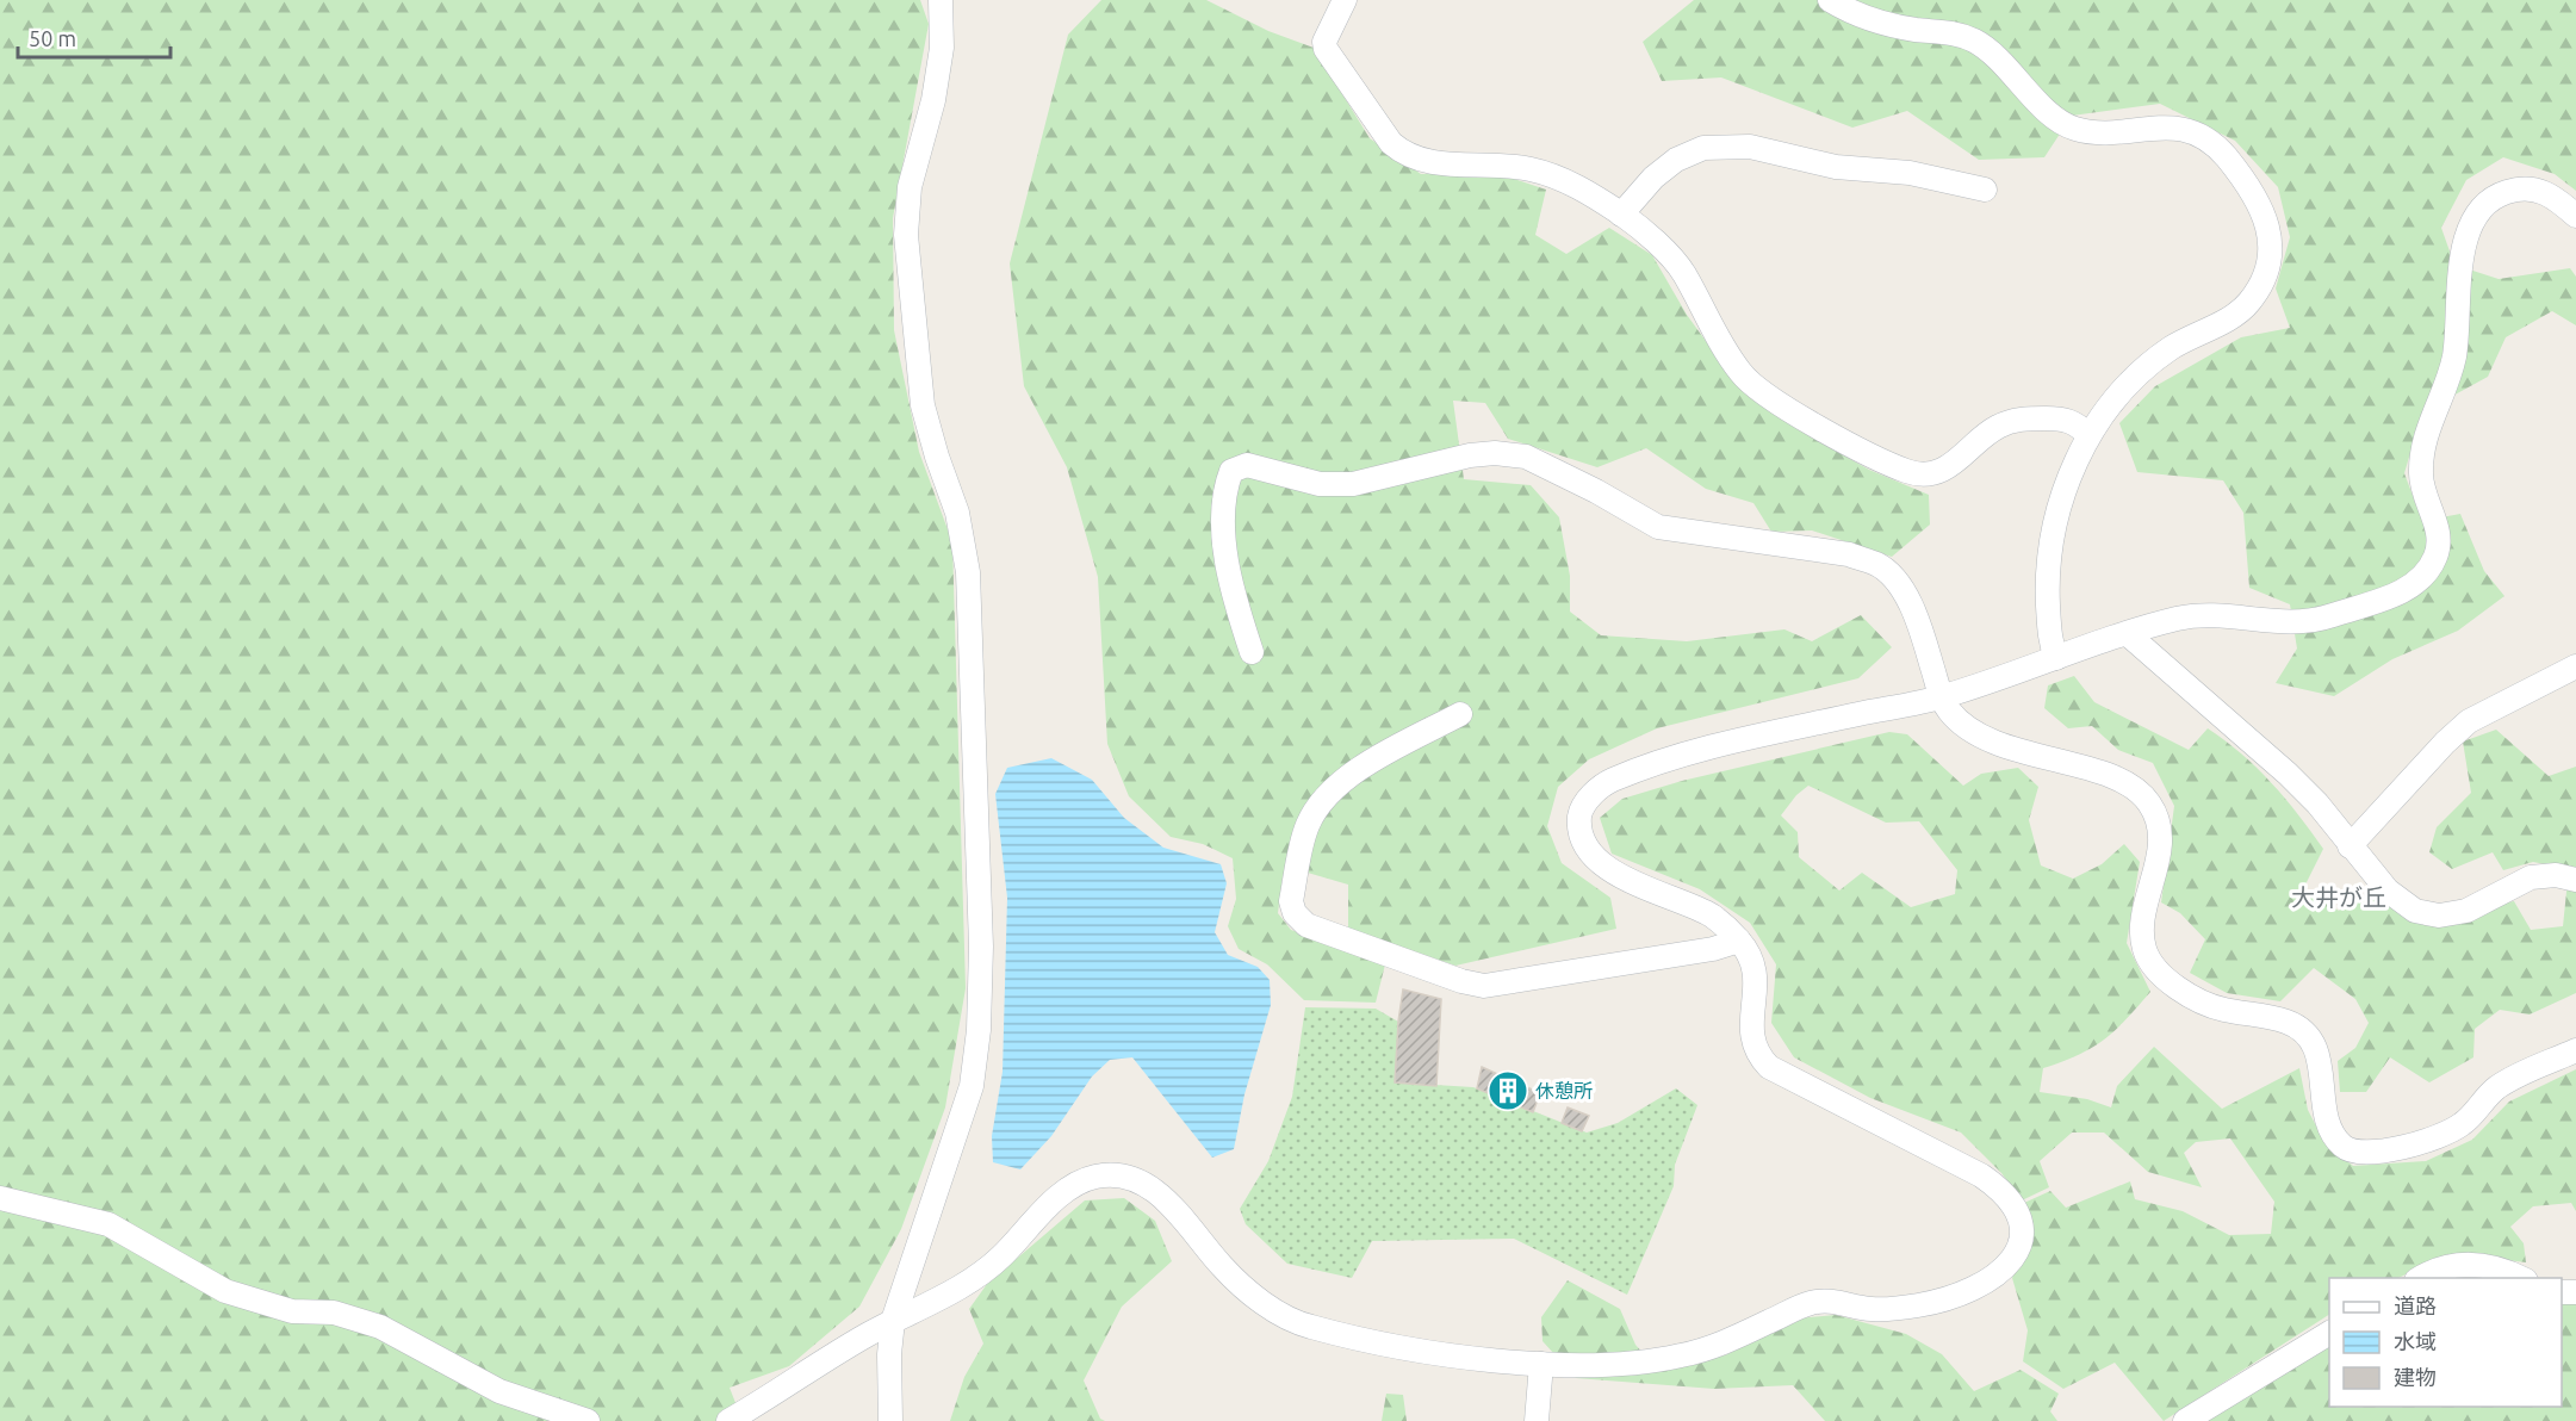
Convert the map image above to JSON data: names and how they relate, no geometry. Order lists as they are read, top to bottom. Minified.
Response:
{"districts":["大井が丘"],"places":{"building":["休憩所"]},"legend":["道路","水域","建物"],"scale_bar":"50 m"}
